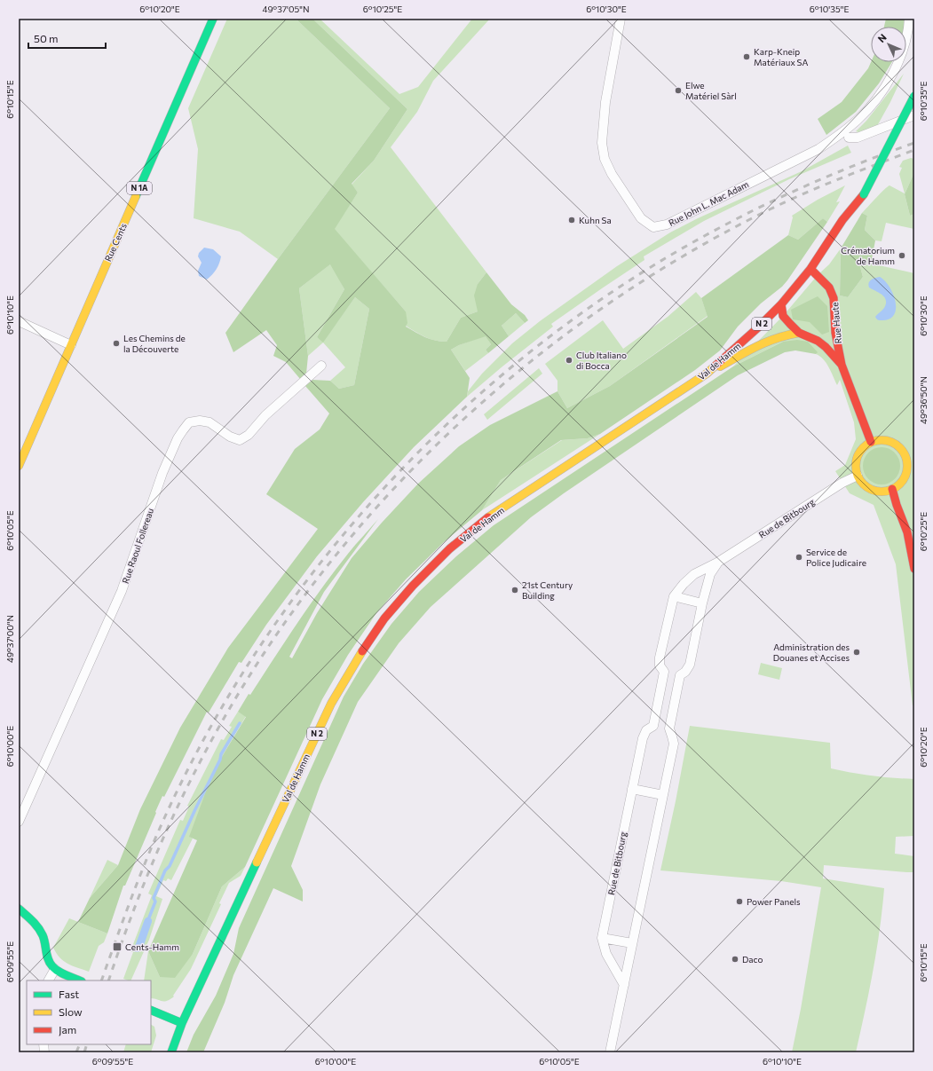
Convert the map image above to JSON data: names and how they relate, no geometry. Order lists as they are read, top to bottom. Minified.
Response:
{"streets":{"main road":["N 1A","Rue Cents","Rue Haute","N 2","Val de Hamm"],"street":["Rue John L. Mac Adam","Rue de Bitbourg","Rue Raoul Follereau"]},"crossings":[["Rue Haute","Val de Hamm"],["Rue Haute","Rue de Bitbourg"]],"places":{"other":["Karp-Kneip Matériaux SA","Elwe Matériel Sàrl","Kuhn Sa","Crématorium de Hamm","Les Chemins de la Découverte","Club Italiano di Bocca","Service de Police Judicaire","21st Century Building","Administration des Douanes et Accises","Power Panels","Daco"],"transit":["Cents-Hamm"]},"legend":["Fast","Slow","Jam"],"scale_bar":"50 m","north":"top left","coordinates":["6°10'20\"E","49°37'05\"N","6°10'25\"E","6°10'30\"E","6°10'35\"E","6°10'15\"E","6°10'10\"E","49°36'50\"N","6°10'05\"E","49°37'00\"N","6°10'00\"E","6°09'55\"E"]}
